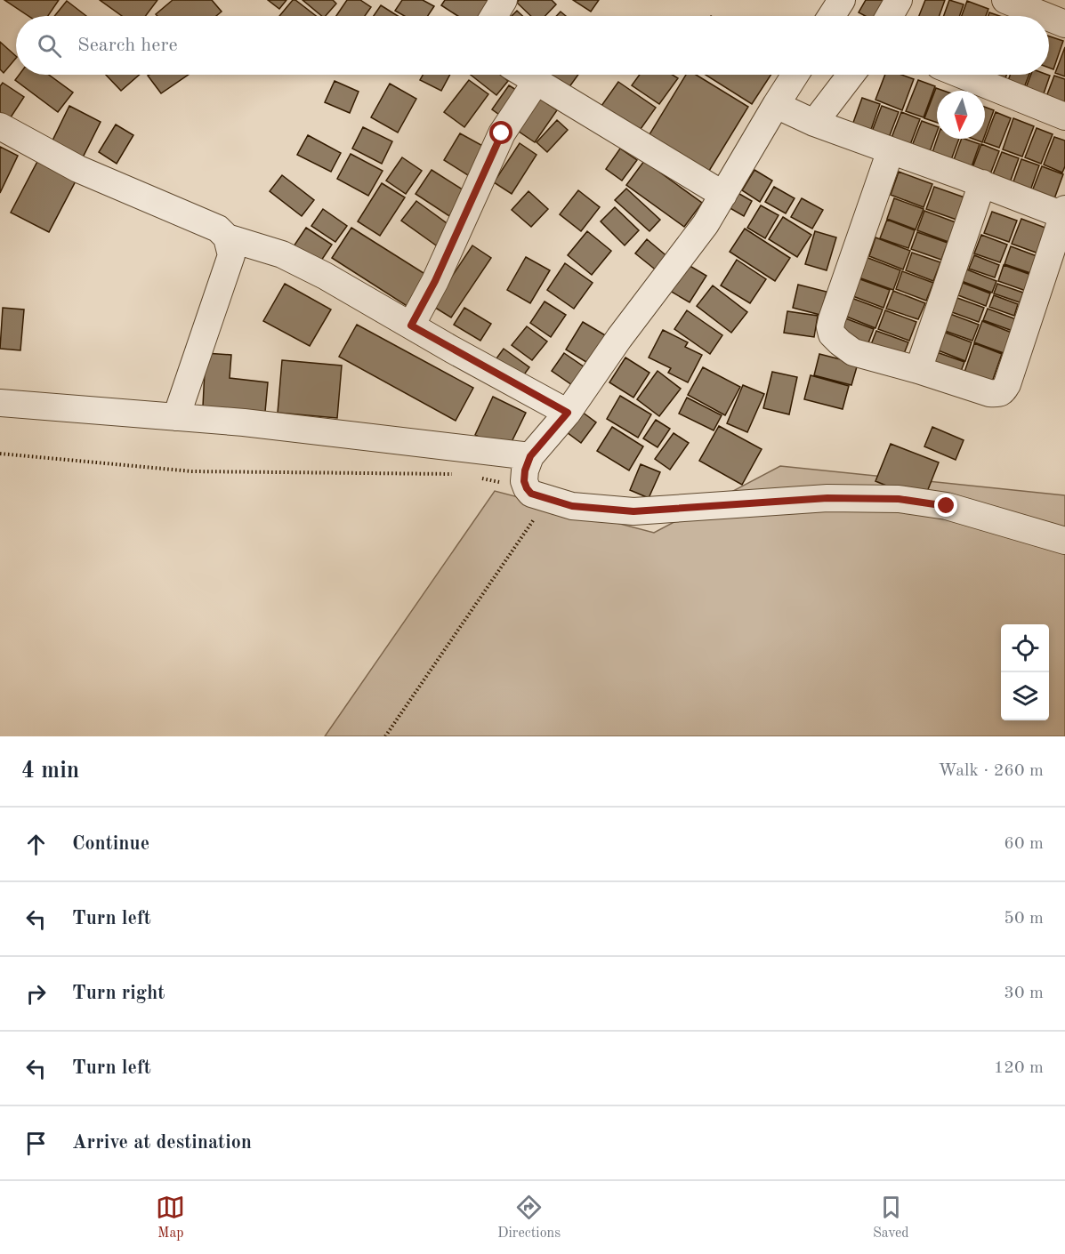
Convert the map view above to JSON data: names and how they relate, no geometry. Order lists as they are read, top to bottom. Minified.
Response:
{"north":"bottom","page":{"search":"Search here","heading":["4 min","Walk · 260 m"],"list":[["Continue","60 m"],["Turn left","50 m"],["Turn right","30 m"],["Turn left","120 m"],"Arrive at destination"],"nav":["Map","Directions","Saved"]}}
